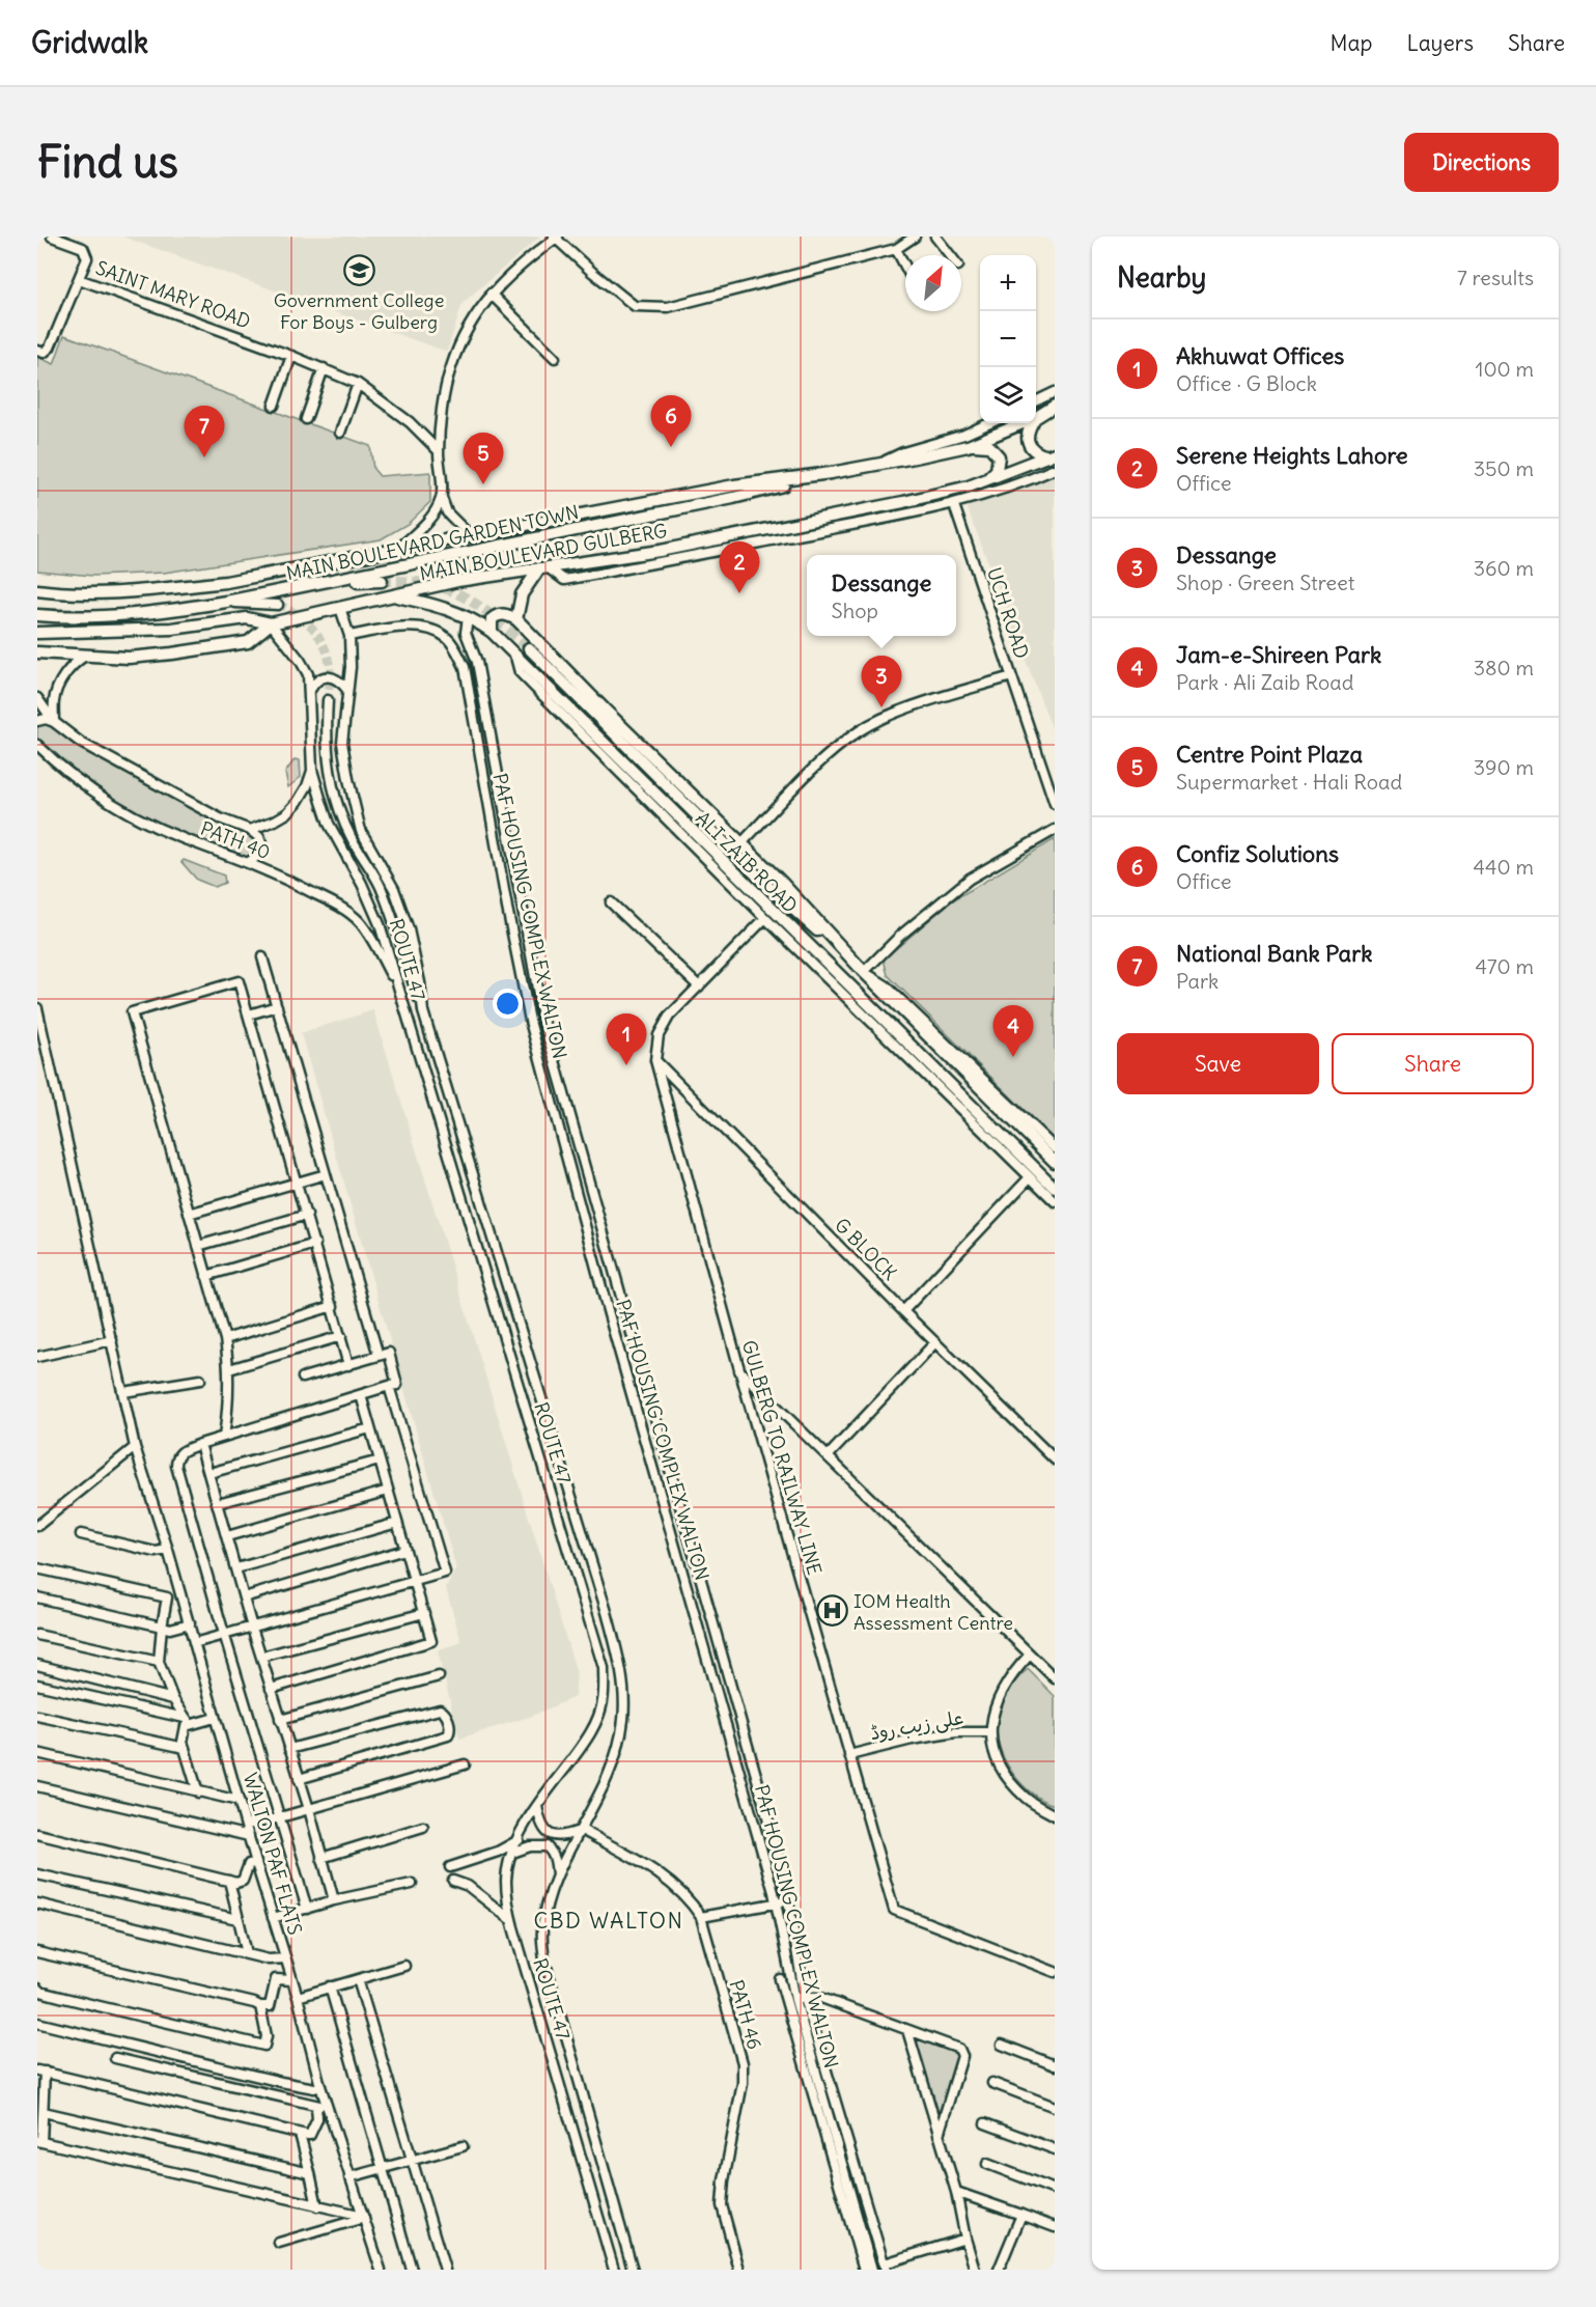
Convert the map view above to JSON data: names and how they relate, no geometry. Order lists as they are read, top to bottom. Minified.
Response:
{"streets":{"main road":["MAIN BOULEVARD GARDEN TOWN","MAIN BOULEVARD GULBERG","ALI ZAIB ROAD"],"street":["SAINT MARY ROAD","UCH ROAD","PATH 40","PAF HOUSING COMPLEX WALTON","ROUTE 47","G BLOCK","GULBERG TO RAILWAY LINE","علی زیب روڈ","WALTON PAF FLATS","PATH 46"]},"crossings":[["MAIN BOULEVARD GARDEN TOWN","MAIN BOULEVARD GULBERG"],["MAIN BOULEVARD GULBERG","ALI ZAIB ROAD"],["MAIN BOULEVARD GULBERG","ROUTE 47"],["PATH 40","ROUTE 47"],["ALI ZAIB ROAD","PAF HOUSING COMPLEX WALTON"],["PAF HOUSING COMPLEX WALTON","ROUTE 47"],["ROUTE 47","PATH 46"],["G BLOCK","GULBERG TO RAILWAY LINE"],["GULBERG TO RAILWAY LINE","علی زیب روڈ"]],"districts":["CBD WALTON"],"places":{"school or university":["Government College For Boys - Gulberg"],"hospital":["IOM Health Assessment Centre"]},"north":"top right","page":{"header":"Gridwalk","nav":["Map","Layers","Share"],"buttons":["Directions",["Save","Share"]],"title":"Find us","heading":["Nearby","7 results"],"map_buttons":["+","−"],"list":[{"mark":"1","name":"Akhuwat Offices","note":"Office · G Block","value":"100 m"},{"mark":"2","name":"Serene Heights Lahore","note":"Office","value":"350 m"},{"mark":"3","name":"Dessange","note":"Shop · Green Street","value":"360 m"},{"mark":"4","name":"Jam-e-Shireen Park","note":"Park · Ali Zaib Road","value":"380 m"},{"mark":"5","name":"Centre Point Plaza","note":"Supermarket · Hali Road","value":"390 m"},{"mark":"6","name":"Confiz Solutions","note":"Office","value":"440 m"},{"mark":"7","name":"National Bank Park","note":"Park","value":"470 m"}],"pins":["6","7","5","2","3","4","1"],"popup":["Dessange","Shop"]}}
